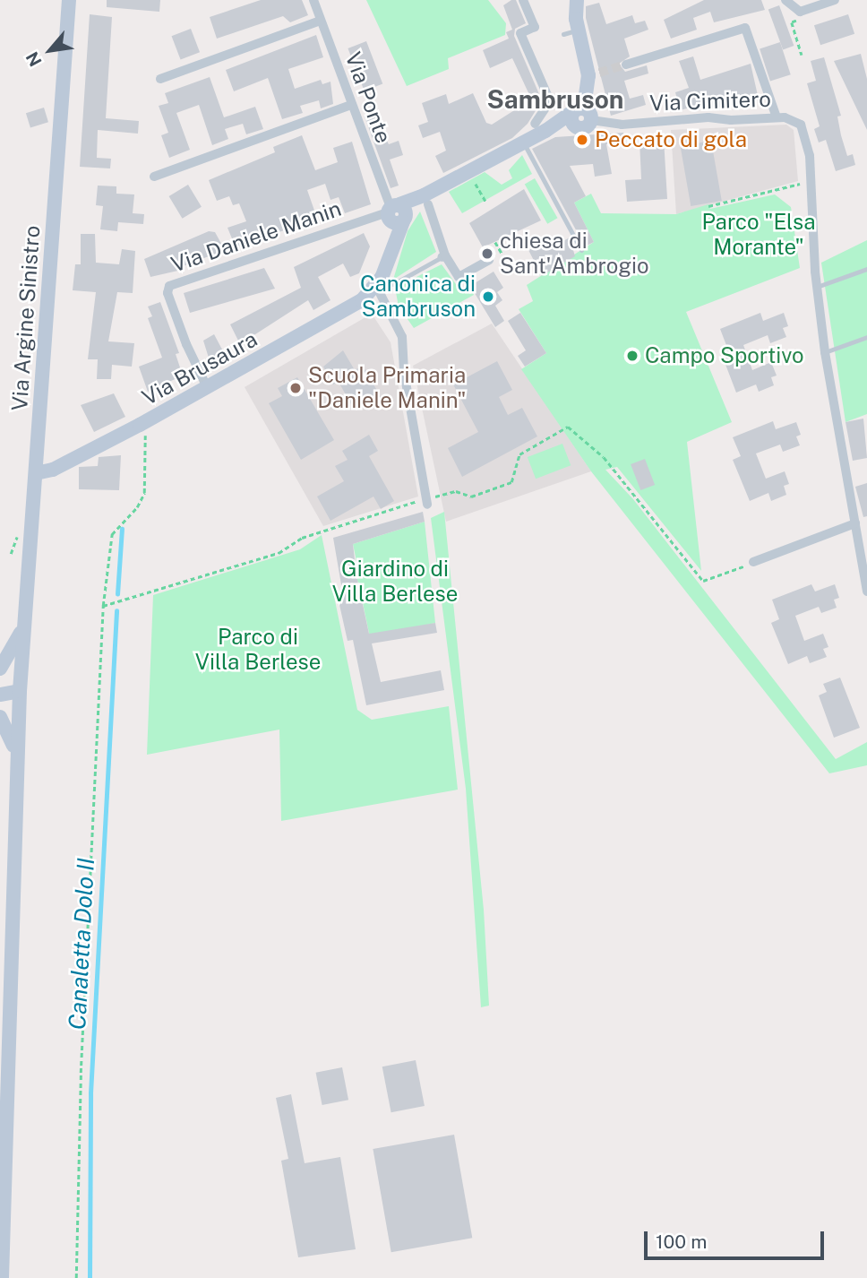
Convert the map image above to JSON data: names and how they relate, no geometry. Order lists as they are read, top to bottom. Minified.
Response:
{"streets":{"main road":["Via Argine Sinistro","Via Brusaura"],"street":["Via Ponte","Via Cimitero","Via Daniele Manin"]},"crossings":[["Via Ponte","Via Daniele Manin"],["Via Ponte","Via Brusaura"],["Via Daniele Manin","Via Brusaura"],["Via Argine Sinistro","Via Brusaura"]],"districts":["Sambruson"],"water":["Canaletta Dolo II"],"parks":["Parco \"Elsa Morante\"","Giardino di Villa Berlese","Parco di Villa Berlese"],"places":["Peccato di gola","chiesa di Sant'Ambrogio","Canonica di Sambruson","Campo Sportivo","Scuola Primaria \"Daniele Manin\""],"scale_bar":"100 m","north":"bottom left"}
